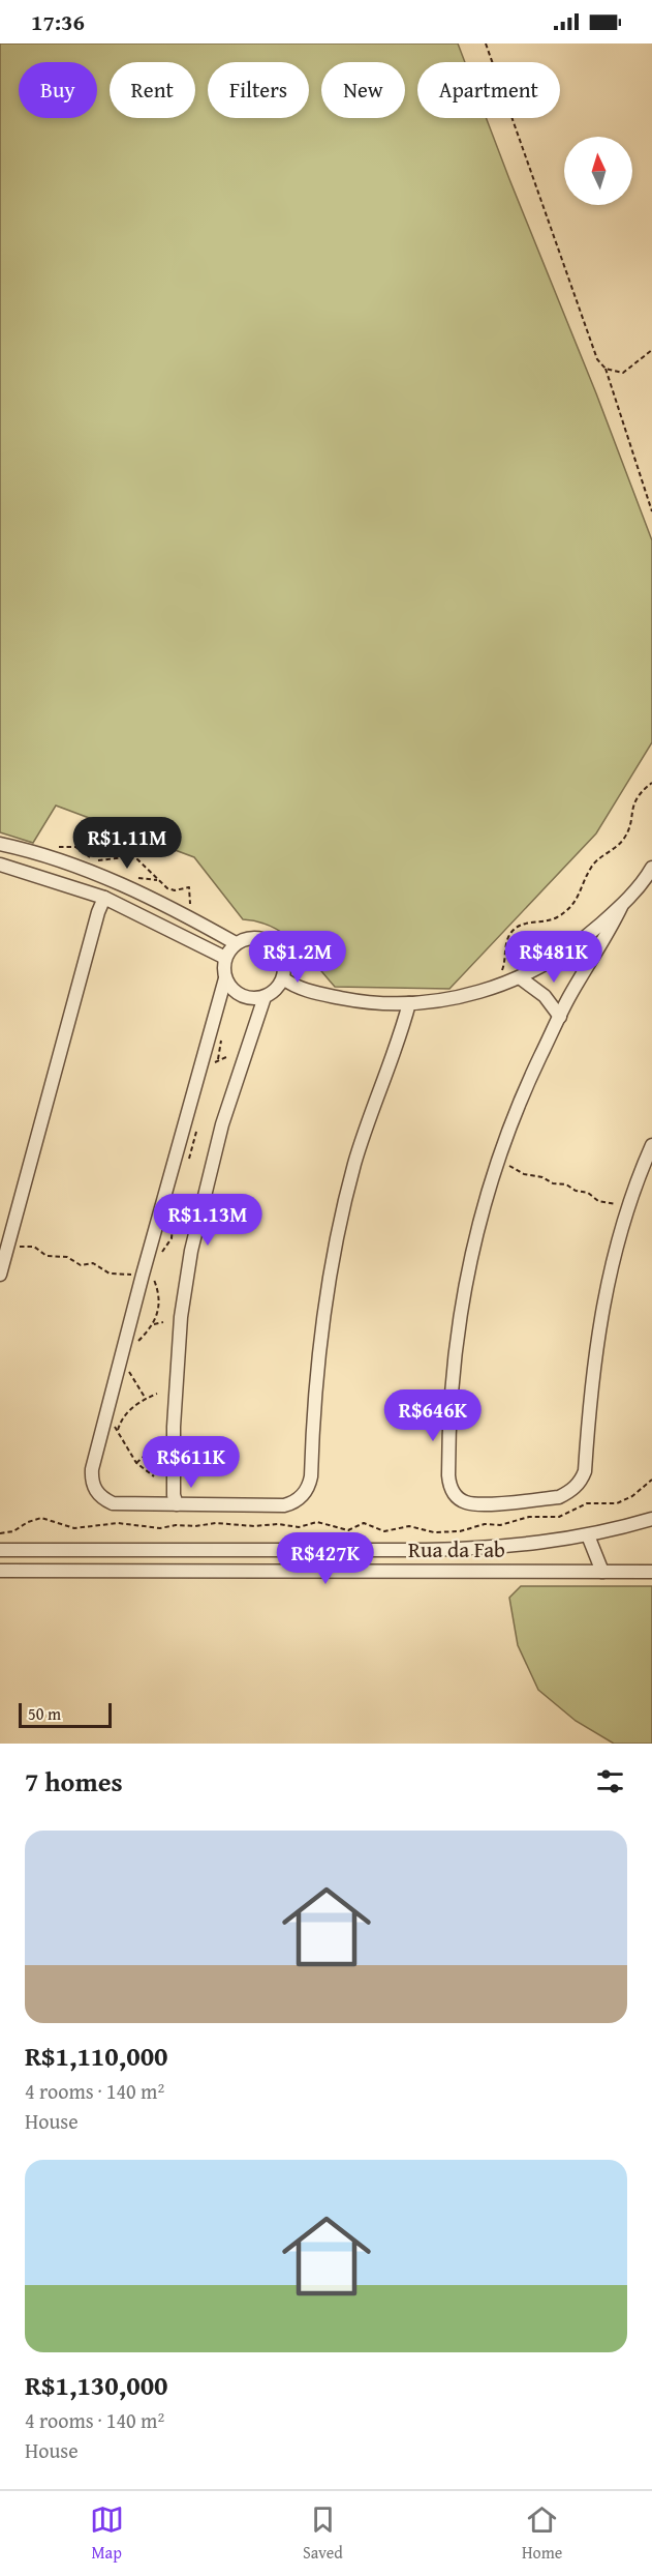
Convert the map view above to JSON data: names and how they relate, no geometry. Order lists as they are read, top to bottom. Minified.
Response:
{"streets":{"street":["Rua da Fab"]},"scale_bar":"50 m","north":"top","page":{"status":"17:36","chip":["Buy","Rent","Filters","New","Apartment"],"price":["R$1.11M","R$1.2M","R$481K","R$1.13M","R$646K","R$611K","R$427K"],"scale":"50 m","heading":"7 homes","list":[{"name":"R$1,110,000","note":"4 rooms · 140 m² · House"},{"name":"R$1,130,000","note":"4 rooms · 140 m² · House"}],"tabs":["Map","Saved","Home"]}}
